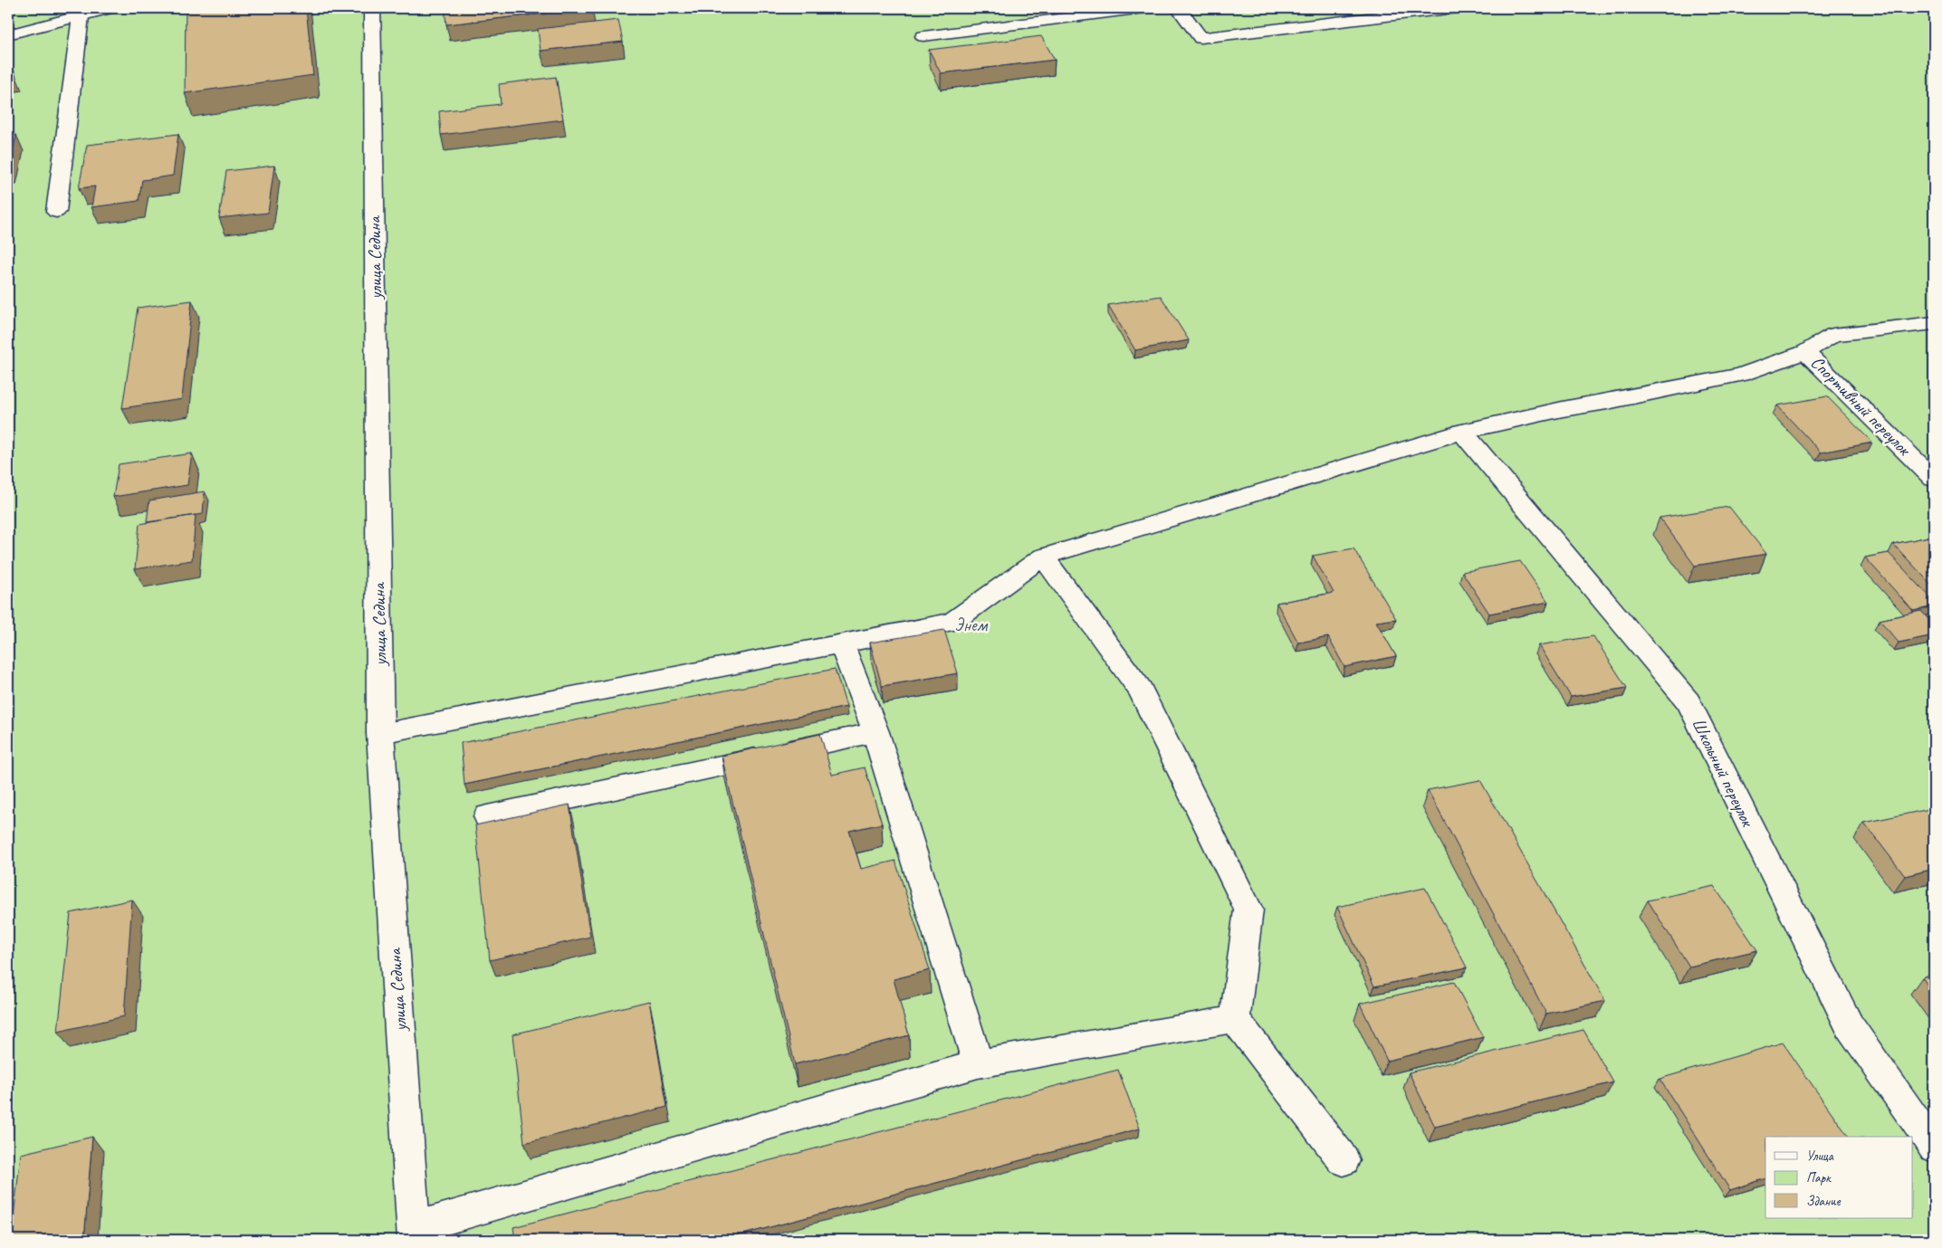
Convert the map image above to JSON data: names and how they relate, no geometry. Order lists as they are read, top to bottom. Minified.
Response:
{"streets":{"street":["улица Седина","Спортивный переулок","Школьный переулок"]},"parks":["Энем"],"legend":["Улица","Парк","Здание"]}
